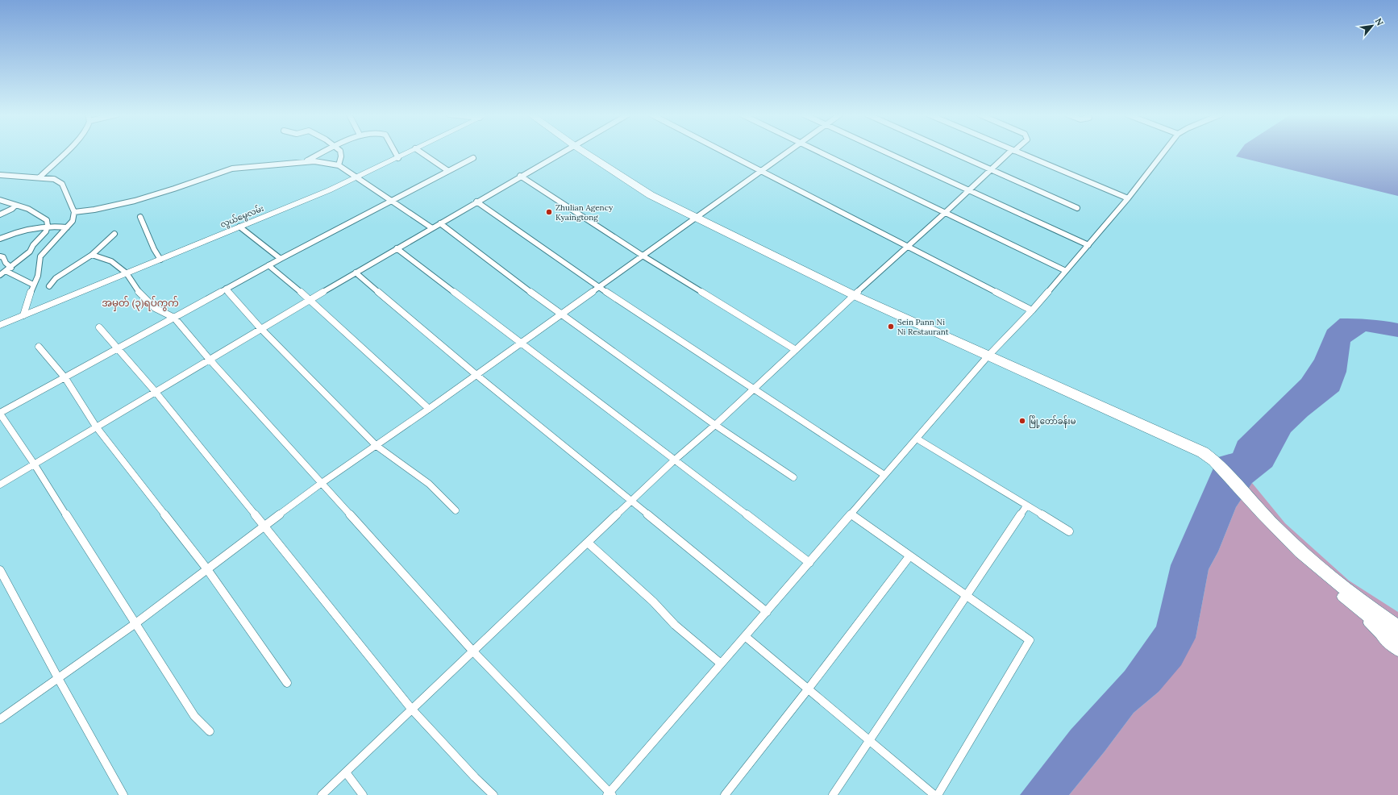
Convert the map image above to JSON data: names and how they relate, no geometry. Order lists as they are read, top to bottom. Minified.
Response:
{"streets":{"street":["လွယ်မွေလမ်း"]},"districts":["အမှတ် (၃)ရပ်ကွက်"],"places":["Zhulian Agency Kyaingtong","Sein Pann Ni Ni Restaurant","မြို့တော်ခန်းမ"],"north":"top right"}
